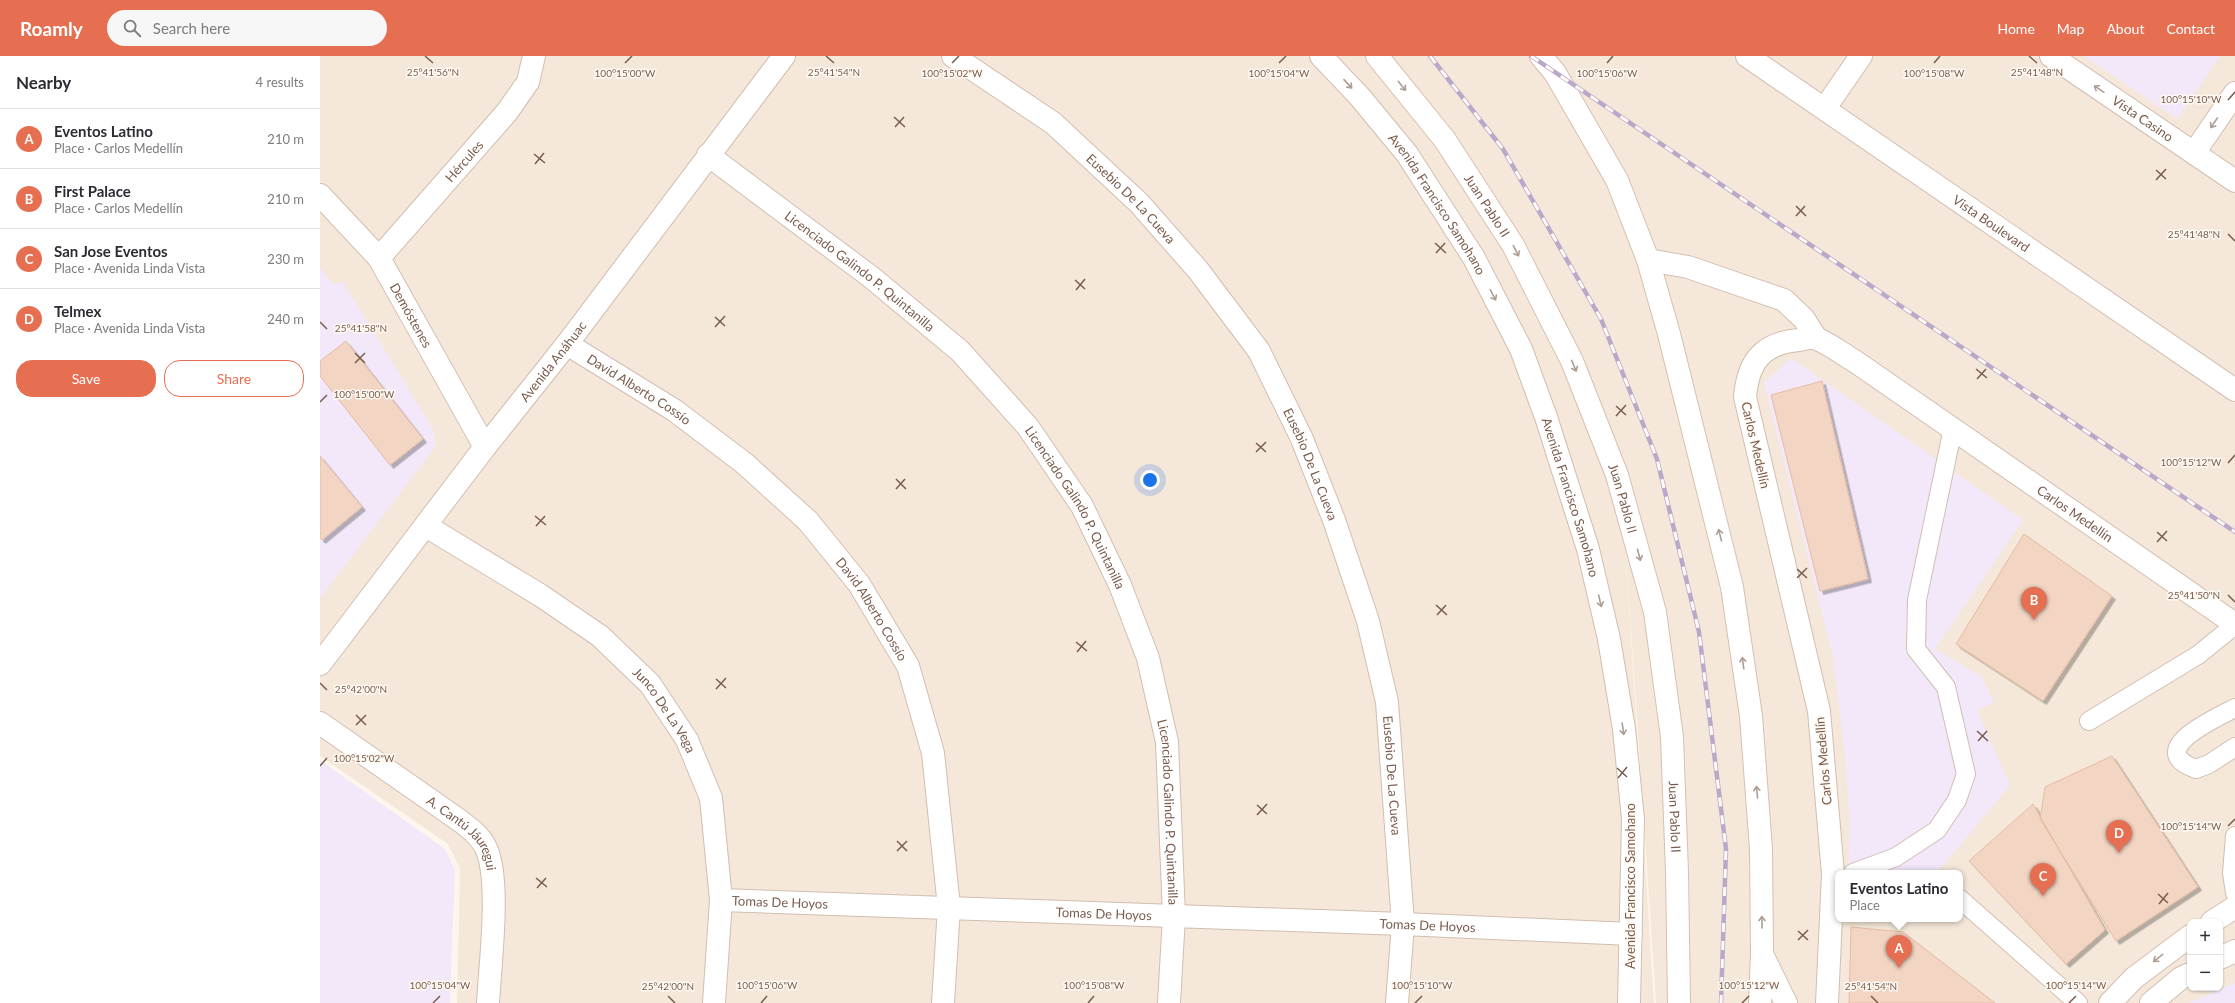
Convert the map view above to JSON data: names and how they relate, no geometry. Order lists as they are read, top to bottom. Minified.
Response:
{"streets":{"street":["Vista Casino","Hércules","Eusebio De La Cueva","Avenida Francisco Samohano","Juan Pablo II","Vista Boulevard","Licenciado Galindo P. Quintanilla","Demóstenes","Avenida Anáhuac","David Alberto Cossío","Carlos Medellín","Junco De La Vega","A. Cantú Jáuregui","Tomas De Hoyos"]},"crossings":[["Hércules","Demóstenes"],["Eusebio De La Cueva","Tomas De Hoyos"],["Avenida Francisco Samohano","Tomas De Hoyos"],["Licenciado Galindo P. Quintanilla","Avenida Anáhuac"],["Licenciado Galindo P. Quintanilla","Tomas De Hoyos"],["Demóstenes","Avenida Anáhuac"],["Avenida Anáhuac","David Alberto Cossío"],["Avenida Anáhuac","Junco De La Vega"],["David Alberto Cossío","Tomas De Hoyos"],["Junco De La Vega","Tomas De Hoyos"]],"one_way":["Vista Casino"],"page":{"header":"Roamly","search":"Search here","nav":["Home","Map","About","Contact"],"heading":["Nearby","4 results"],"list":[{"mark":"A","name":"Eventos Latino","note":"Place · Carlos Medellín","value":"210 m"},{"mark":"B","name":"First Palace","note":"Place · Carlos Medellín","value":"210 m"},{"mark":"C","name":"San Jose Eventos","note":"Place · Avenida Linda Vista","value":"230 m"},{"mark":"D","name":"Telmex","note":"Place · Avenida Linda Vista","value":"240 m"}],"buttons":["Save","Share"],"pins":["B","D","C","A"],"popup":["Eventos Latino","Place"],"map_buttons":["+","−"]},"coordinates":["25°41'54\"N","25°41'48\"N","25°41'56\"N","100°15'00\"W","100°15'02\"W","100°15'04\"W","100°15'06\"W","100°15'08\"W","100°15'10\"W","25°41'58\"N","100°15'12\"W","25°41'50\"N","25°42'00\"N","100°15'14\"W"]}
